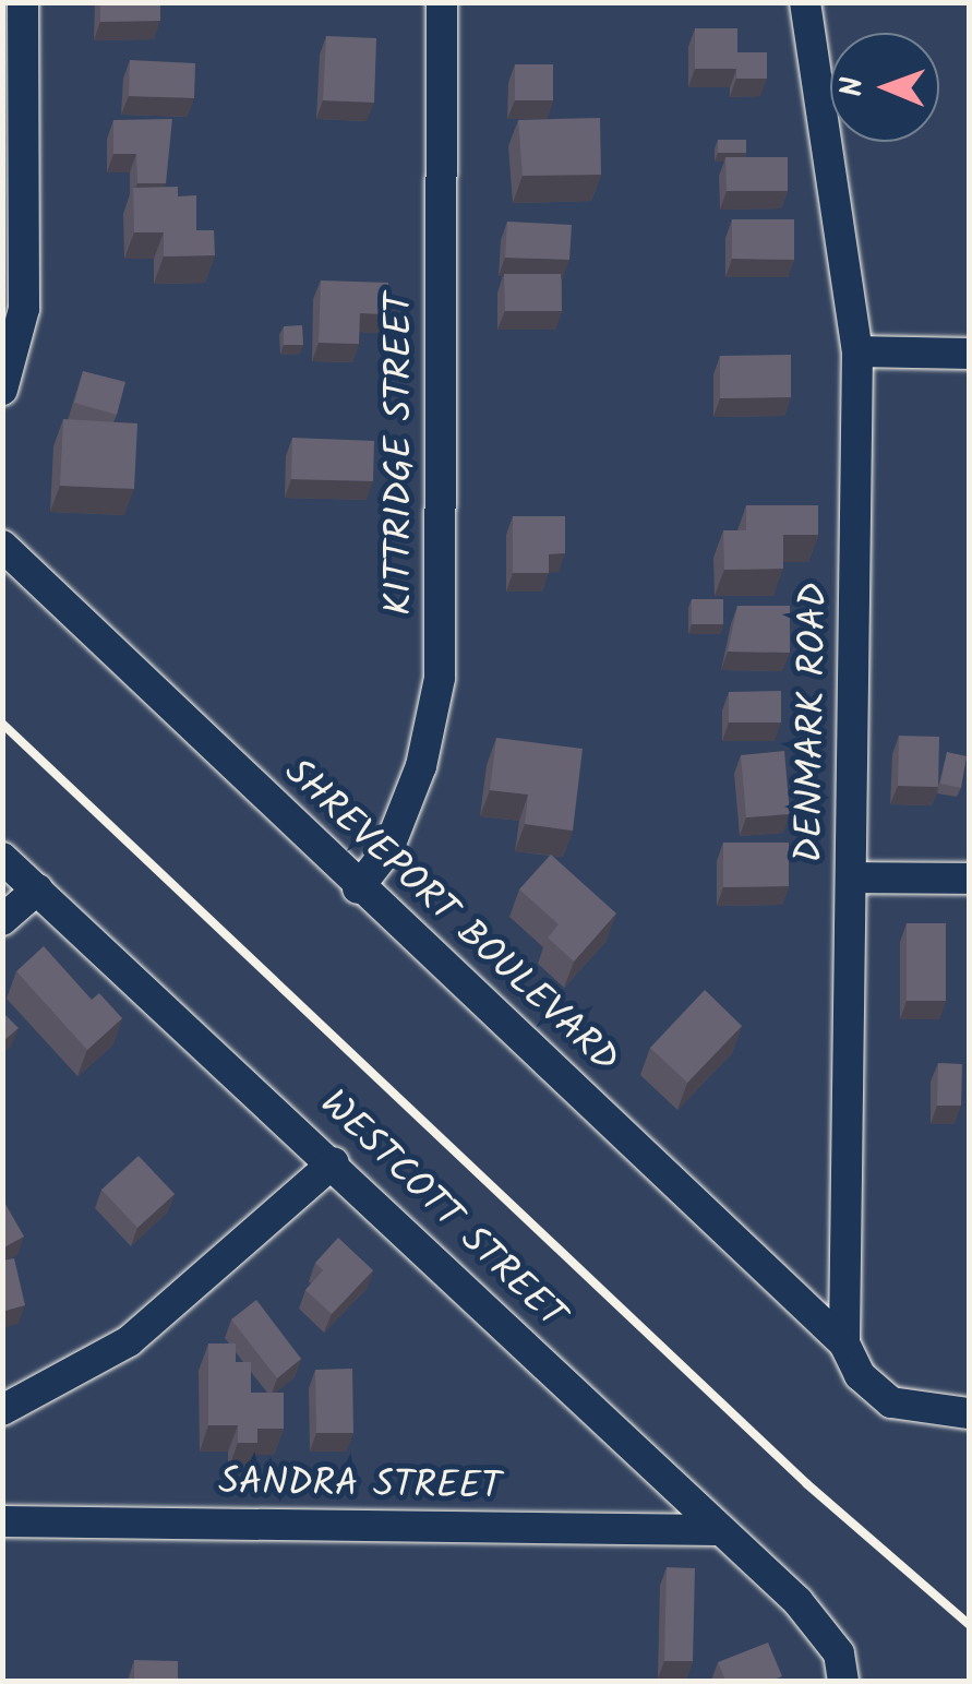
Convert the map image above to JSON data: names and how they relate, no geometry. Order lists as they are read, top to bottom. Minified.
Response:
{"streets":{"street":["KITTRIDGE STREET","DENMARK ROAD","SHREVEPORT BOULEVARD","WESTCOTT STREET","SANDRA STREET"]},"crossings":[["KITTRIDGE STREET","SHREVEPORT BOULEVARD"],["DENMARK ROAD","SHREVEPORT BOULEVARD"],["WESTCOTT STREET","SANDRA STREET"]],"north":"left"}
